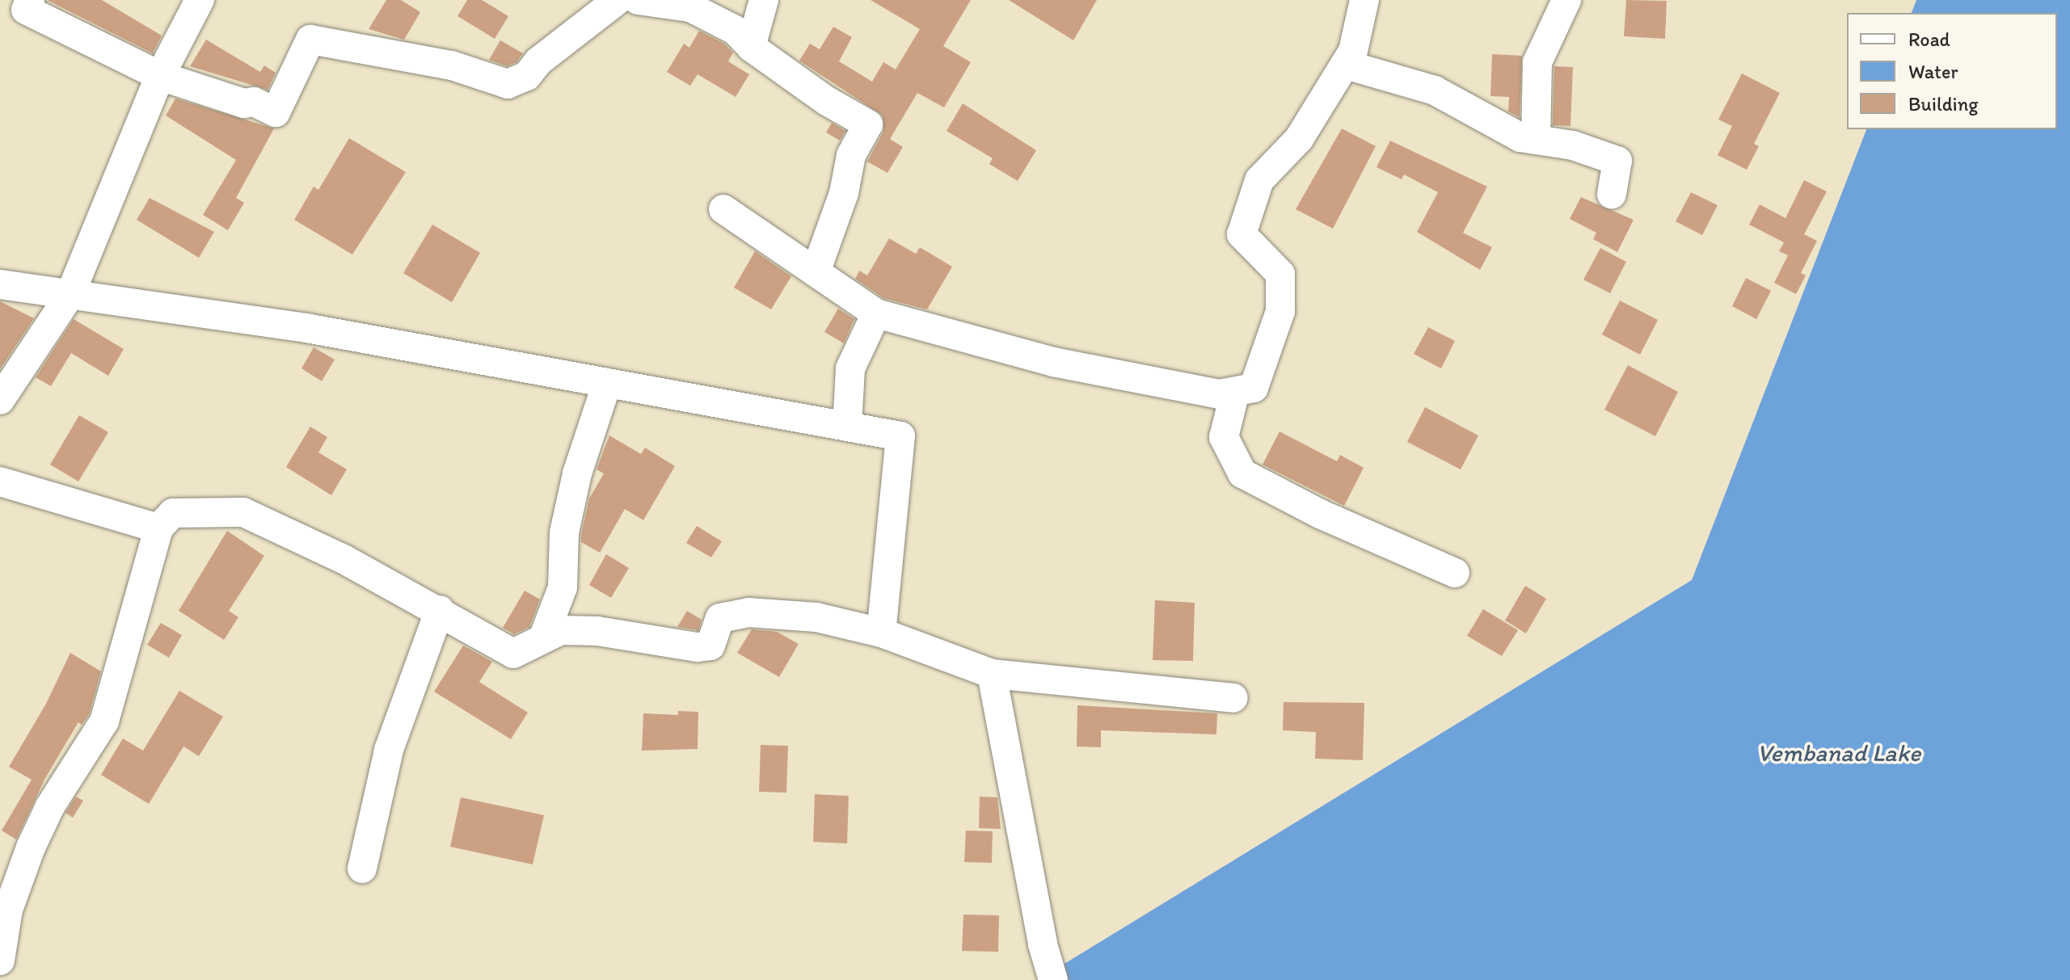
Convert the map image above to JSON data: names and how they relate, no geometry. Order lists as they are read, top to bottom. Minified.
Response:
{"water":["Vembanad Lake"],"legend":["Road","Water","Building"]}
